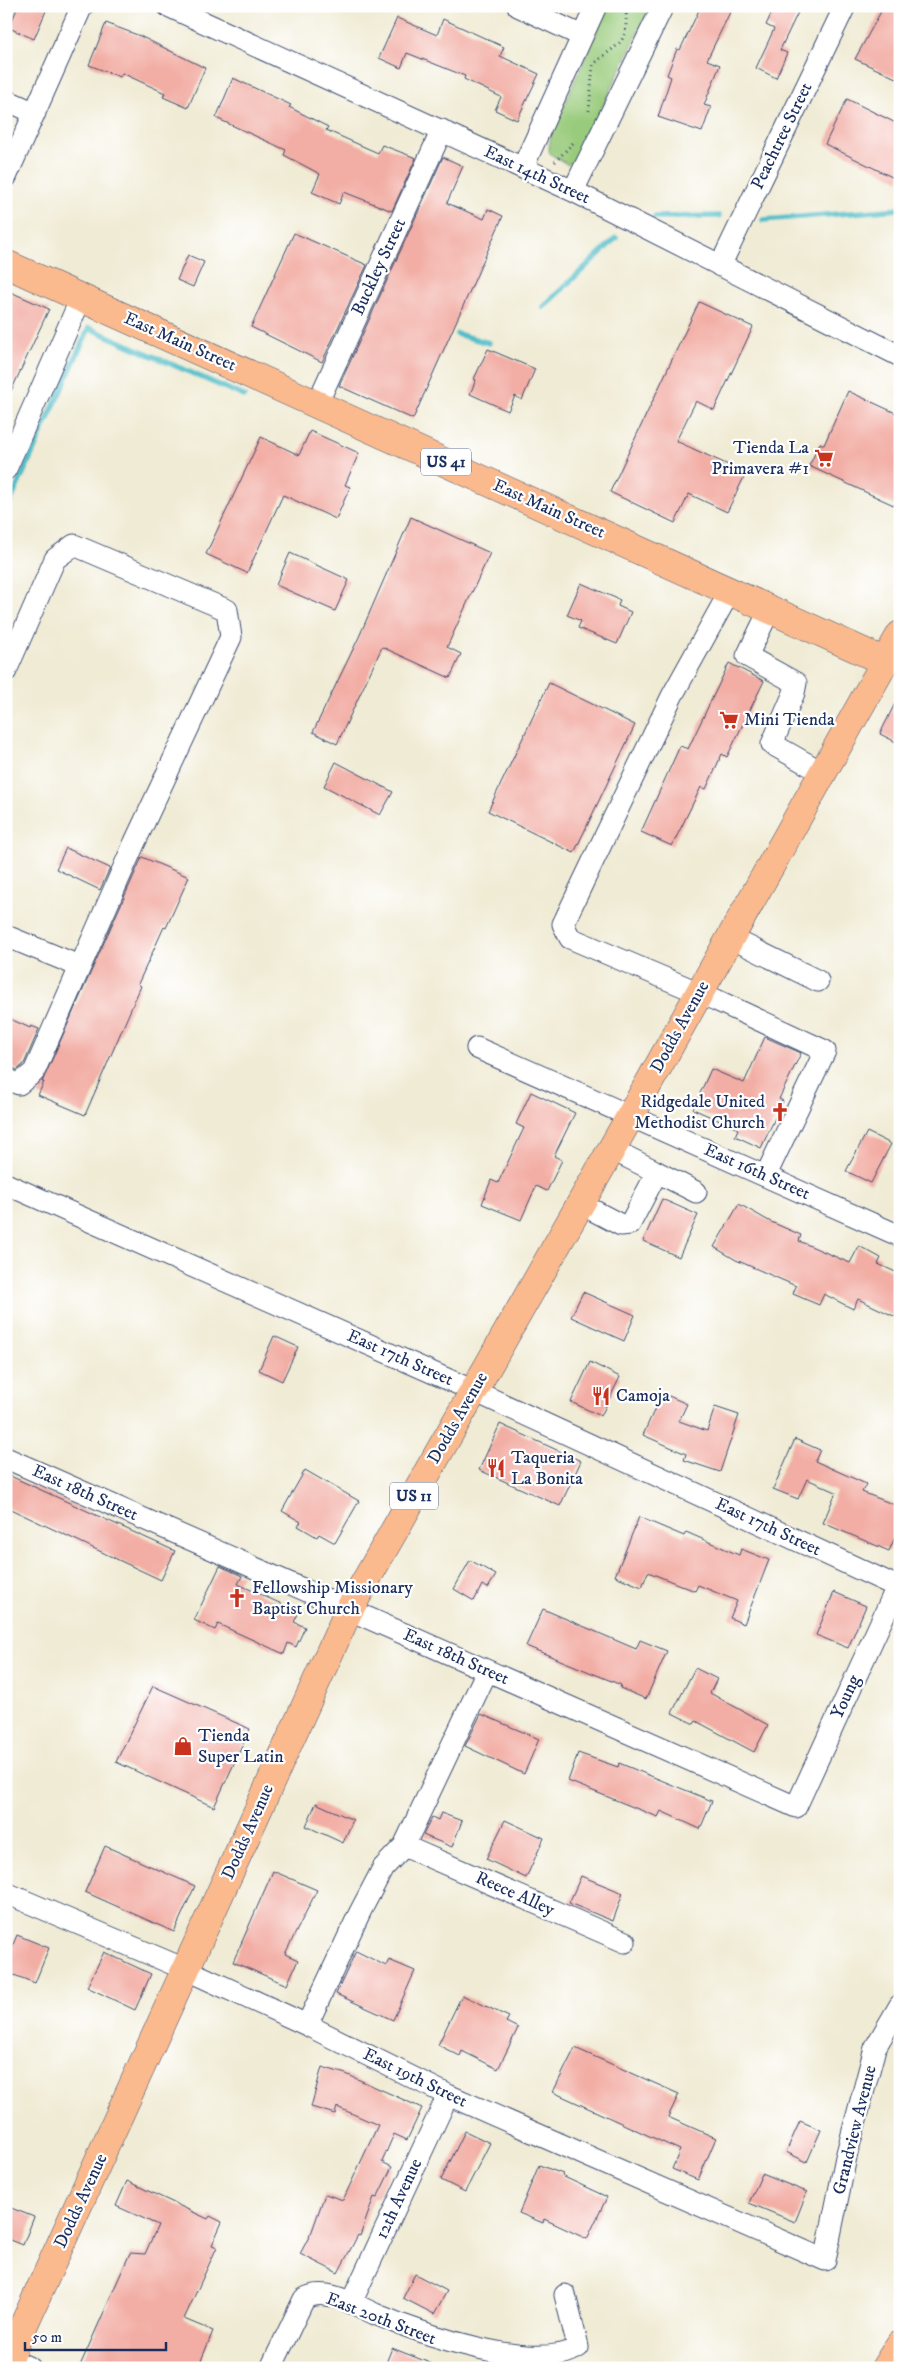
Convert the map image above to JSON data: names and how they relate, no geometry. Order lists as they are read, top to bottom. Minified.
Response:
{"streets":{"main road":["East Main Street","US 41","Dodds Avenue","US 11"],"street":["Peachtree Street","East 14th Street","Buckley Street","East 16th Street","East 17th Street","East 18th Street","Young","Reece Alley","East 19th Street","Grandview Avenue","12th Avenue","East 20th Street"]},"crossings":[["Peachtree Street","East 14th Street"],["East 14th Street","Buckley Street"],["Buckley Street","East Main Street"],["East Main Street","Dodds Avenue"],["Dodds Avenue","East 16th Street"],["Dodds Avenue","East 17th Street"],["Dodds Avenue","East 18th Street"],["Dodds Avenue","East 19th Street"],["East 17th Street","Young"],["East 18th Street","Young"],["East 19th Street","Grandview Avenue"],["East 19th Street","12th Avenue"],["12th Avenue","East 20th Street"]],"places":{"supermarket":["Tienda La Primavera #1","Mini Tienda"],"church":["Ridgedale United Methodist Church","Fellowship Missionary Baptist Church"],"restaurant":["Camoja","Taqueria La Bonita"],"shop":["Tienda Super Latin"]},"scale_bar":"50 m"}
